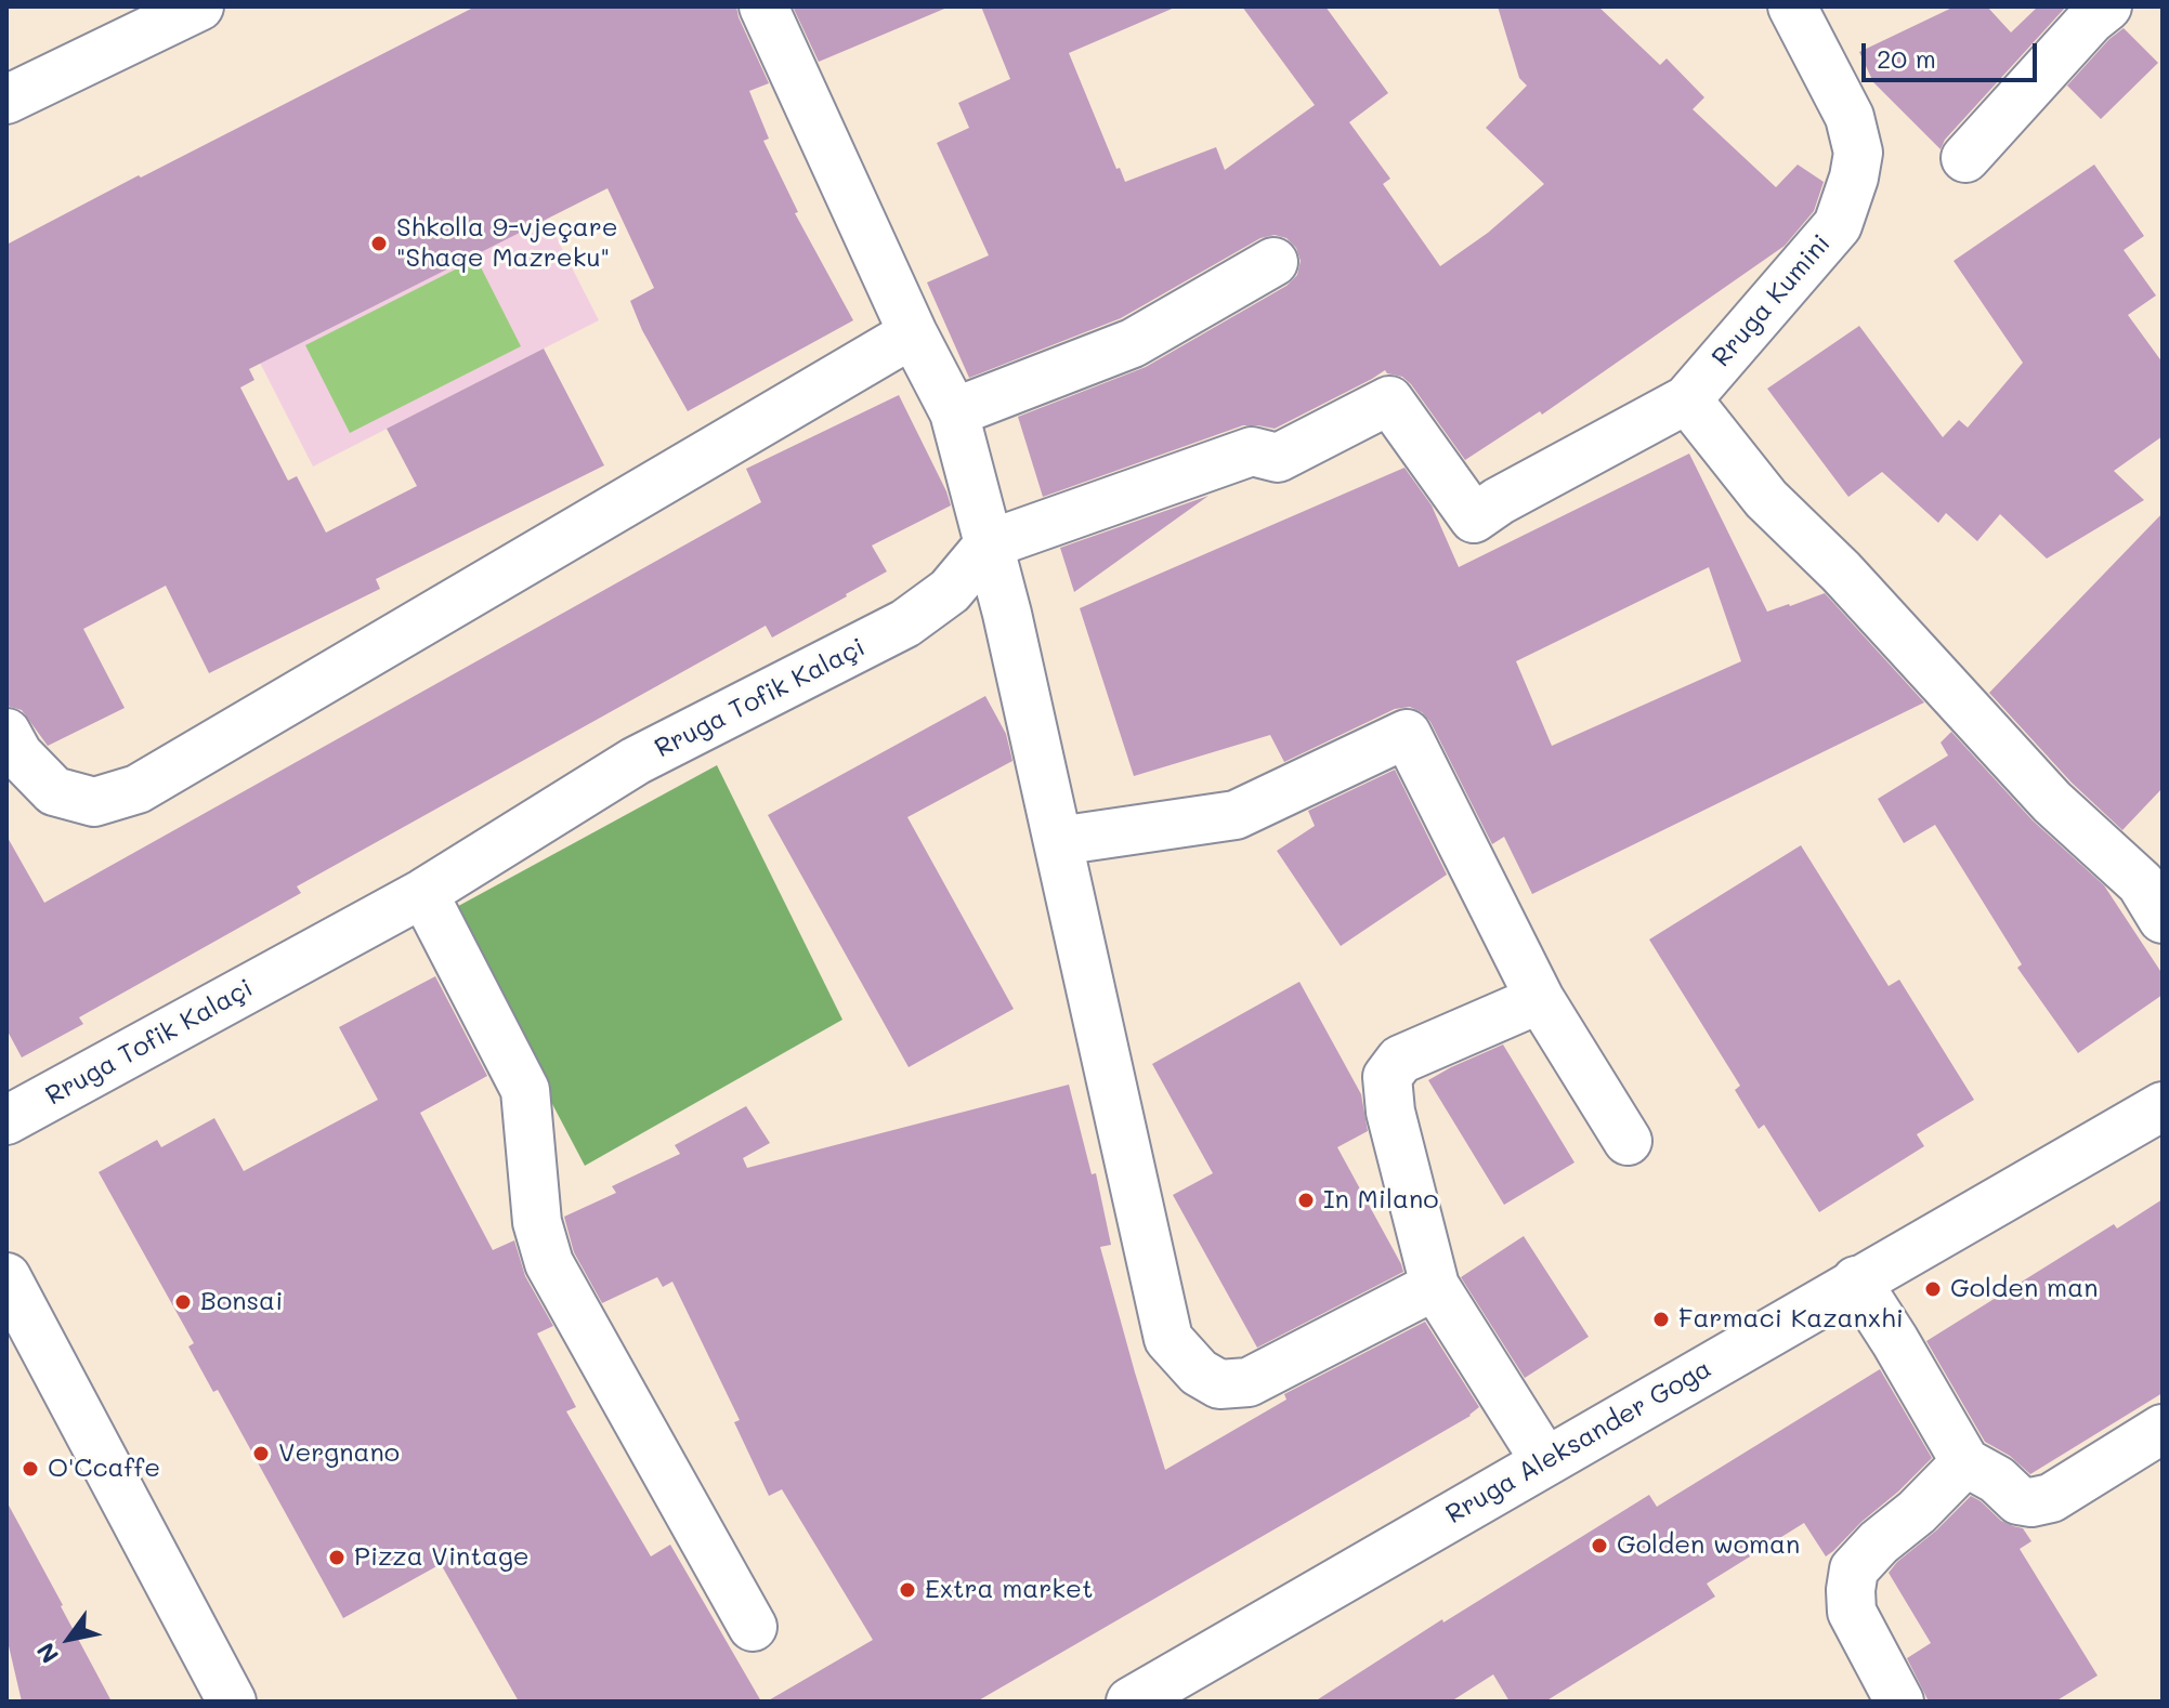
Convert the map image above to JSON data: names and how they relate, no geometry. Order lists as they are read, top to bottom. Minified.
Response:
{"streets":{"street":["Rruga Kumini","Rruga Tofik Kalaçi","Rruga Aleksander Goga"]},"places":["Shkolla 9-vjeçare \"Shaqe Mazreku\"","In Milano","Golden man","Bonsai","Farmaci Kazanxhi","Vergnano","O'Ccaffe","Golden woman","Pizza Vintage","Extra market"],"scale_bar":"20 m","north":"bottom left"}
